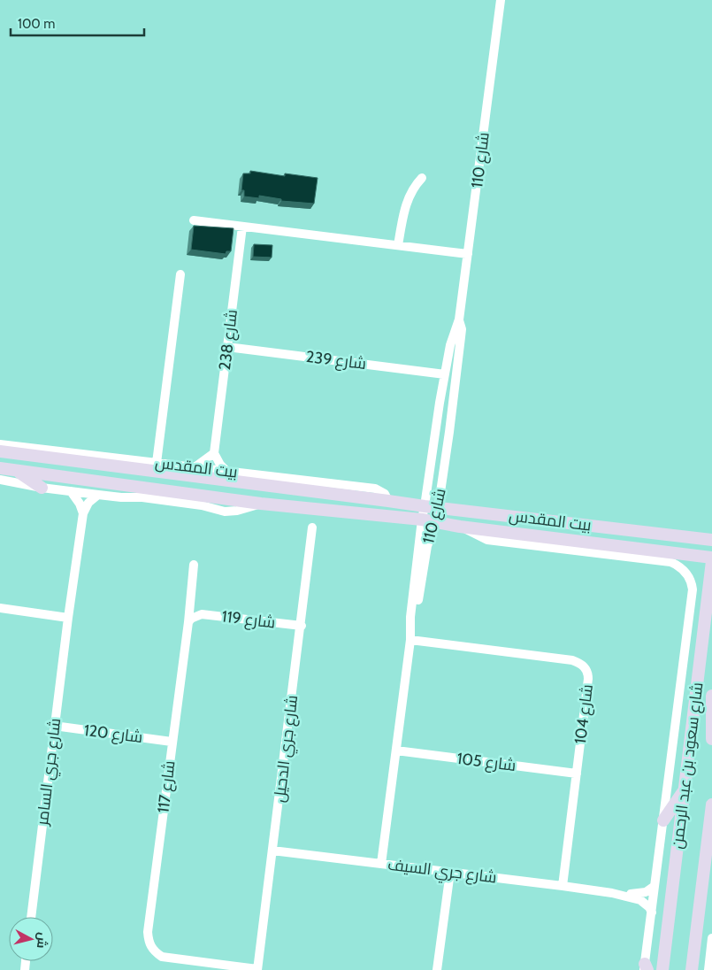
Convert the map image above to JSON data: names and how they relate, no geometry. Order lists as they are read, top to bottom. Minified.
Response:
{"streets":{"street":["شارع 110","شارع 238","شارع 239","بيت المقدس","شارع 119","شارع 104","شارع 120","شارع جري الدحيل","شارع 105","شارع سعود بن عبد الرحمن","شارع جري السامر","شارع 117","شارع جري السيف"]},"crossings":[["شارع 110","شارع 239"],["شارع 110","بيت المقدس"],["شارع 110","شارع 104"],["شارع 110","شارع 105"],["شارع 110","شارع جري السيف"],["شارع 238","شارع 239"],["بيت المقدس","شارع سعود بن عبد الرحمن"],["بيت المقدس","شارع جري السامر"],["شارع 119","شارع جري الدحيل"],["شارع 119","شارع 117"],["شارع 104","شارع 105"],["شارع 104","شارع جري السيف"],["شارع 120","شارع جري السامر"],["شارع 120","شارع 117"],["شارع جري الدحيل","شارع 117"],["شارع جري الدحيل","شارع جري السيف"],["شارع سعود بن عبد الرحمن","شارع جري السيف"]],"scale_bar":"100 m","north":"right"}
